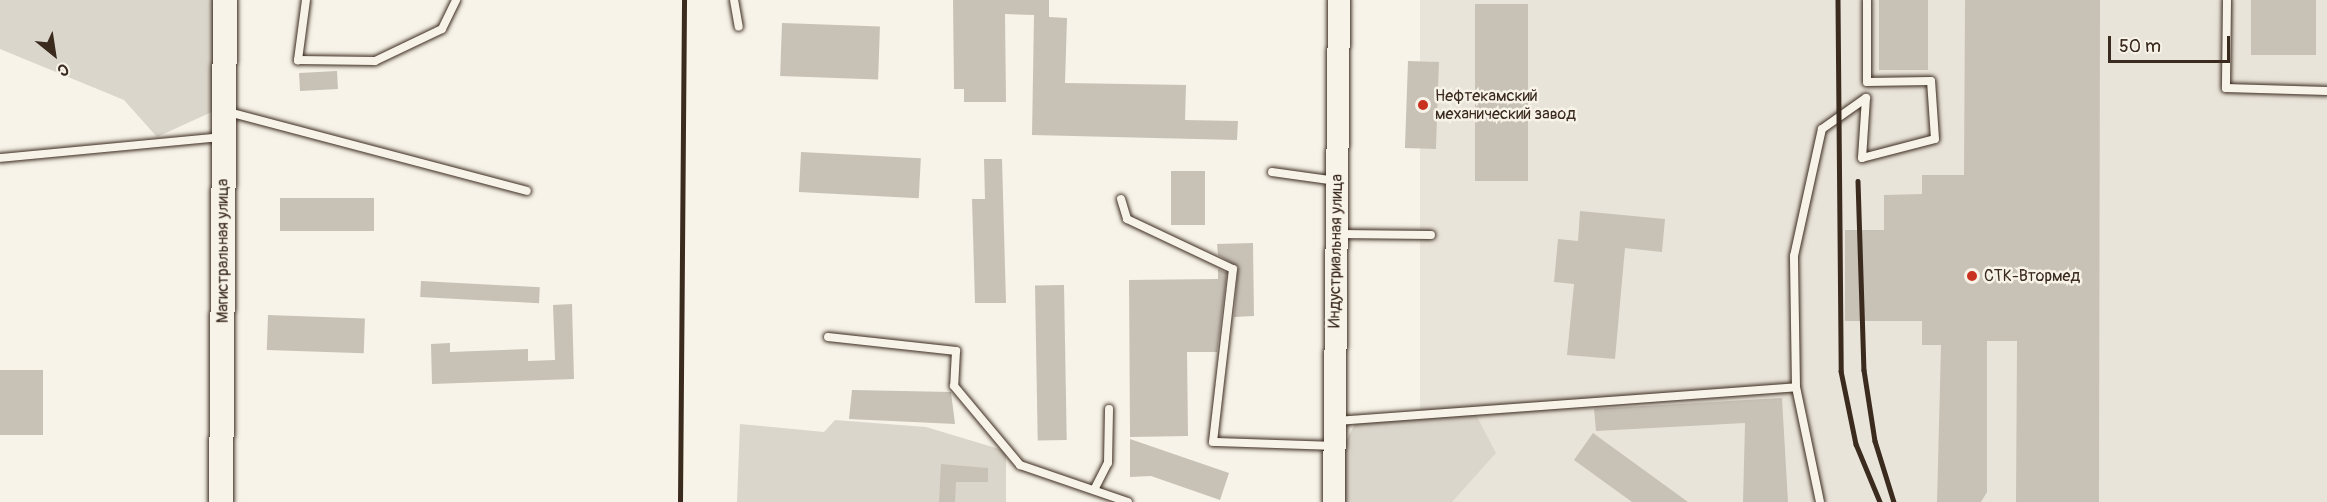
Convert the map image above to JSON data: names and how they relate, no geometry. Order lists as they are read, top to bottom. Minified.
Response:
{"streets":{"main road":["Магистральная улица","Индустриальная улица"]},"places":["Нефтекамский механический завод","СТК-Втормед"],"scale_bar":"50 m","north":"bottom right"}
